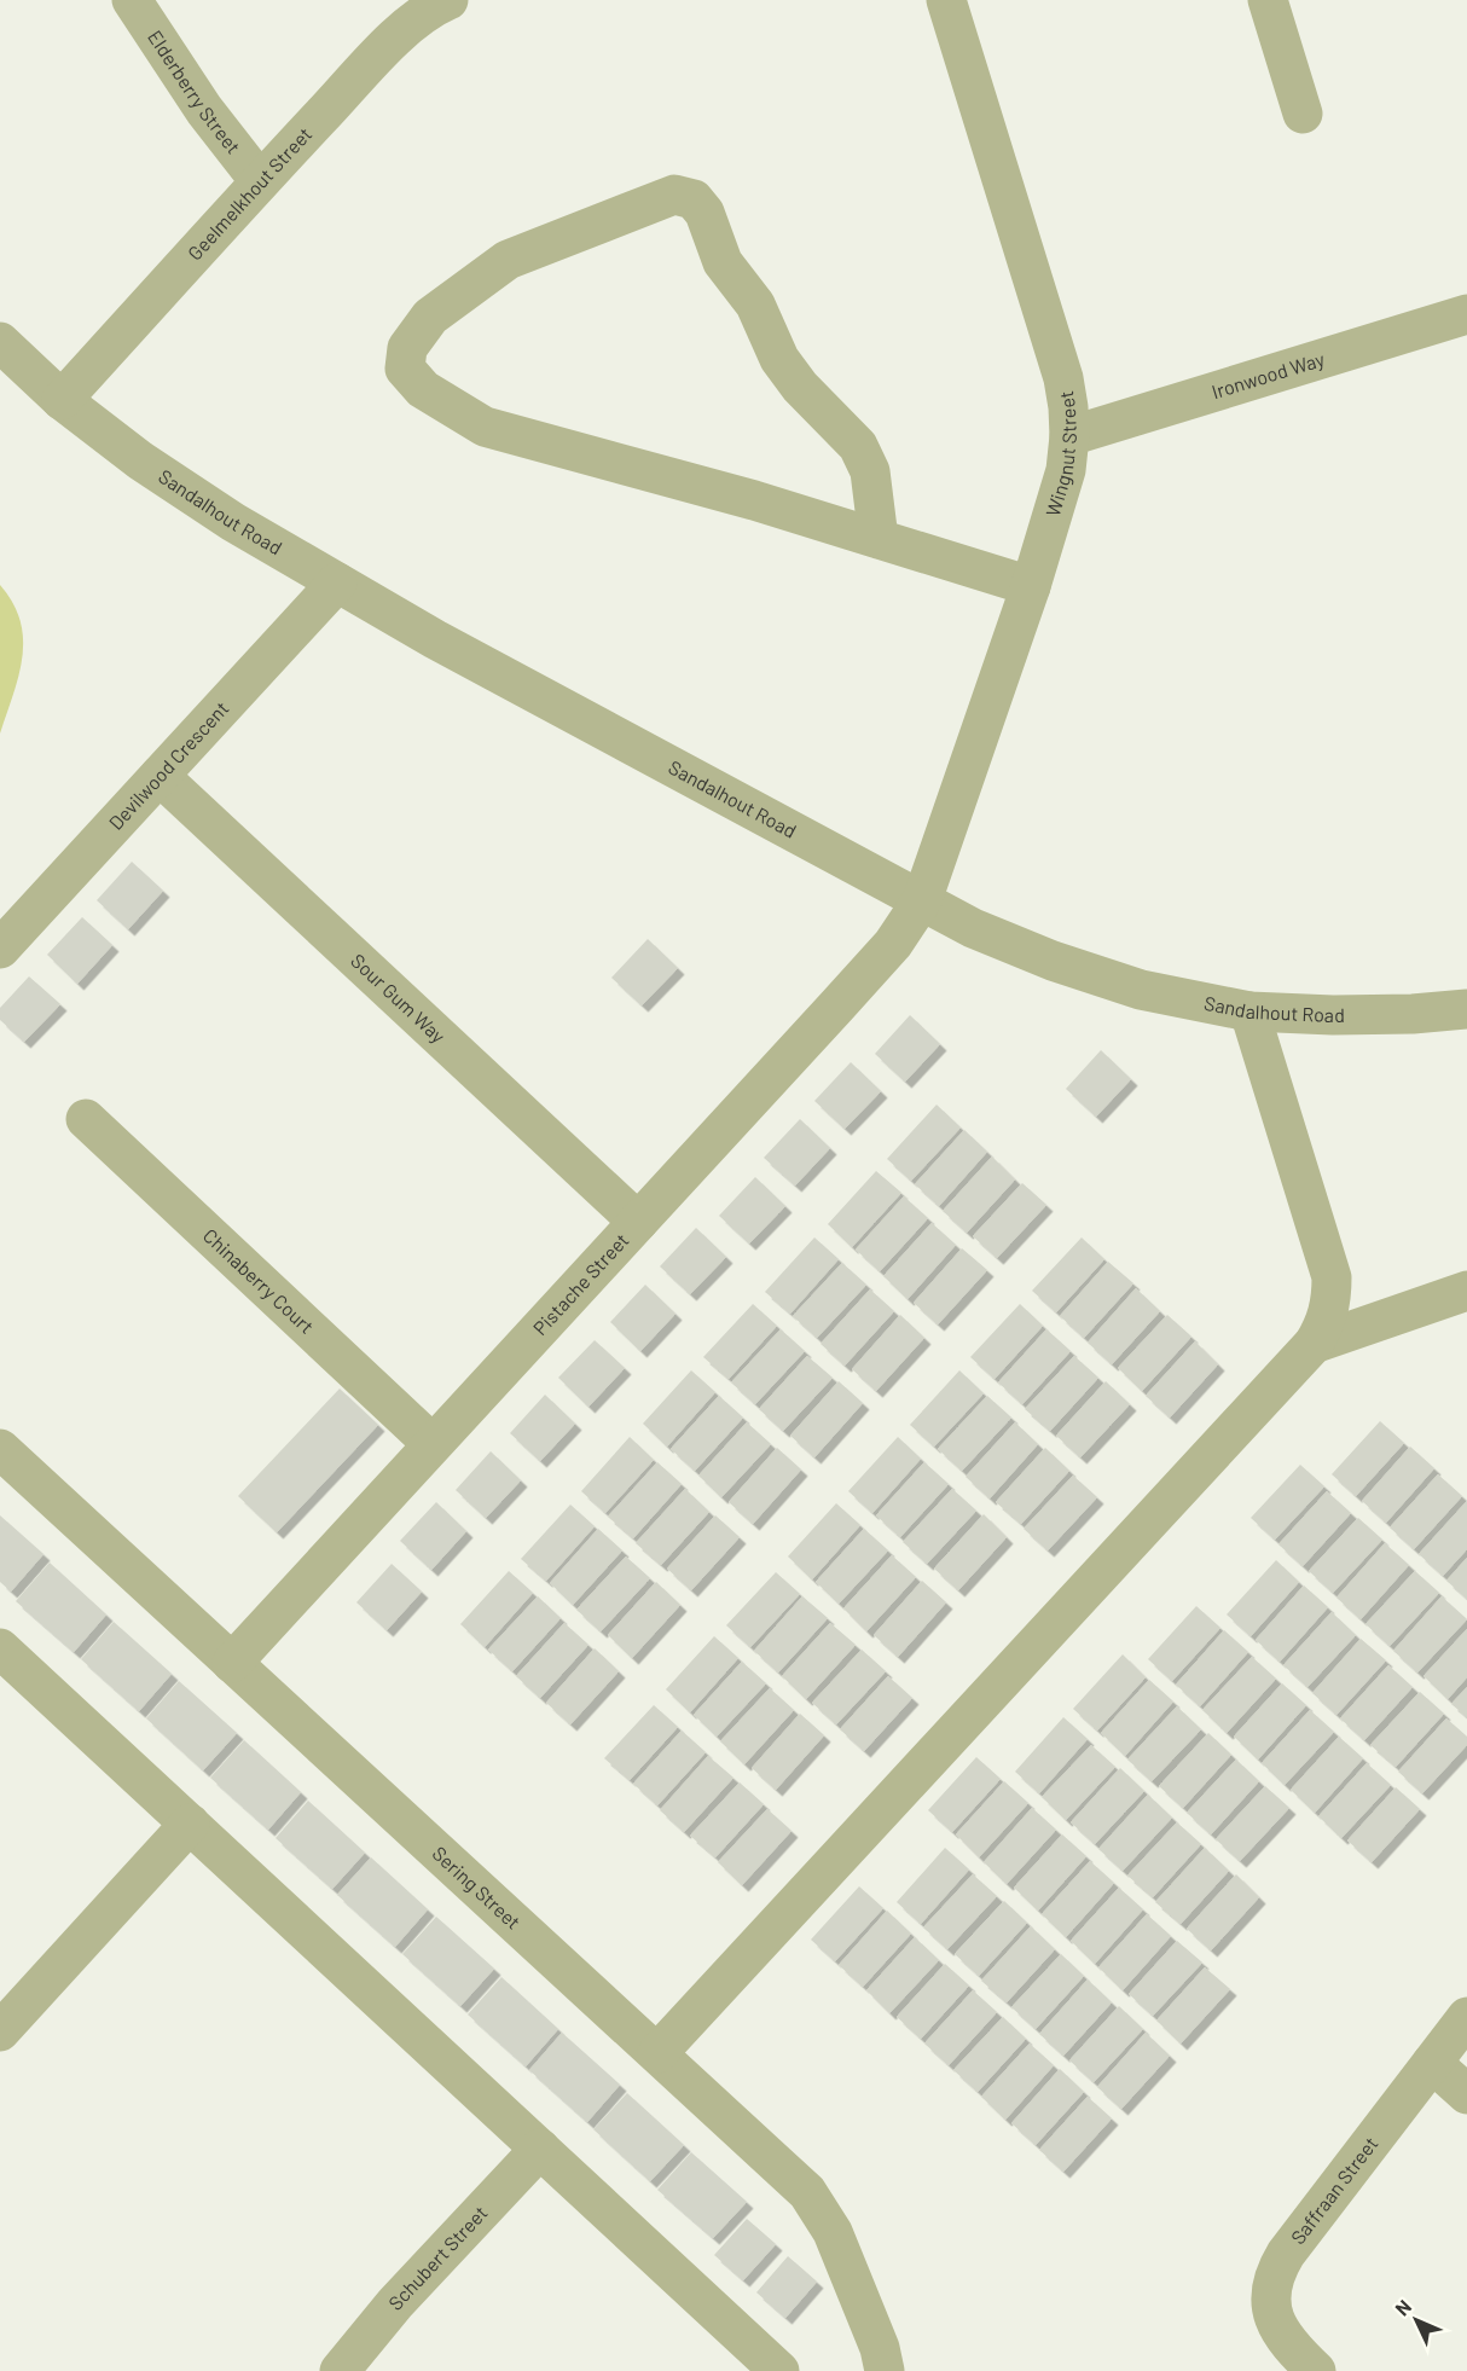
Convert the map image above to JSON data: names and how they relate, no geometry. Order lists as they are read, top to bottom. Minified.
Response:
{"streets":{"street":["Elderberry Street","Geelmelkhout Street","Ironwood Way","Wingnut Street","Sandalhout Road","Devilwood Crescent","Sour Gum Way","Chinaberry Court","Pistache Street","Sering Street","Saffraan Street","Schubert Street"]},"crossings":[["Elderberry Street","Geelmelkhout Street"],["Geelmelkhout Street","Sandalhout Road"],["Ironwood Way","Wingnut Street"],["Wingnut Street","Sandalhout Road"],["Wingnut Street","Pistache Street"],["Sandalhout Road","Devilwood Crescent"],["Sandalhout Road","Pistache Street"],["Devilwood Crescent","Sour Gum Way"],["Sour Gum Way","Pistache Street"],["Chinaberry Court","Pistache Street"],["Pistache Street","Sering Street"]],"north":"top left"}
